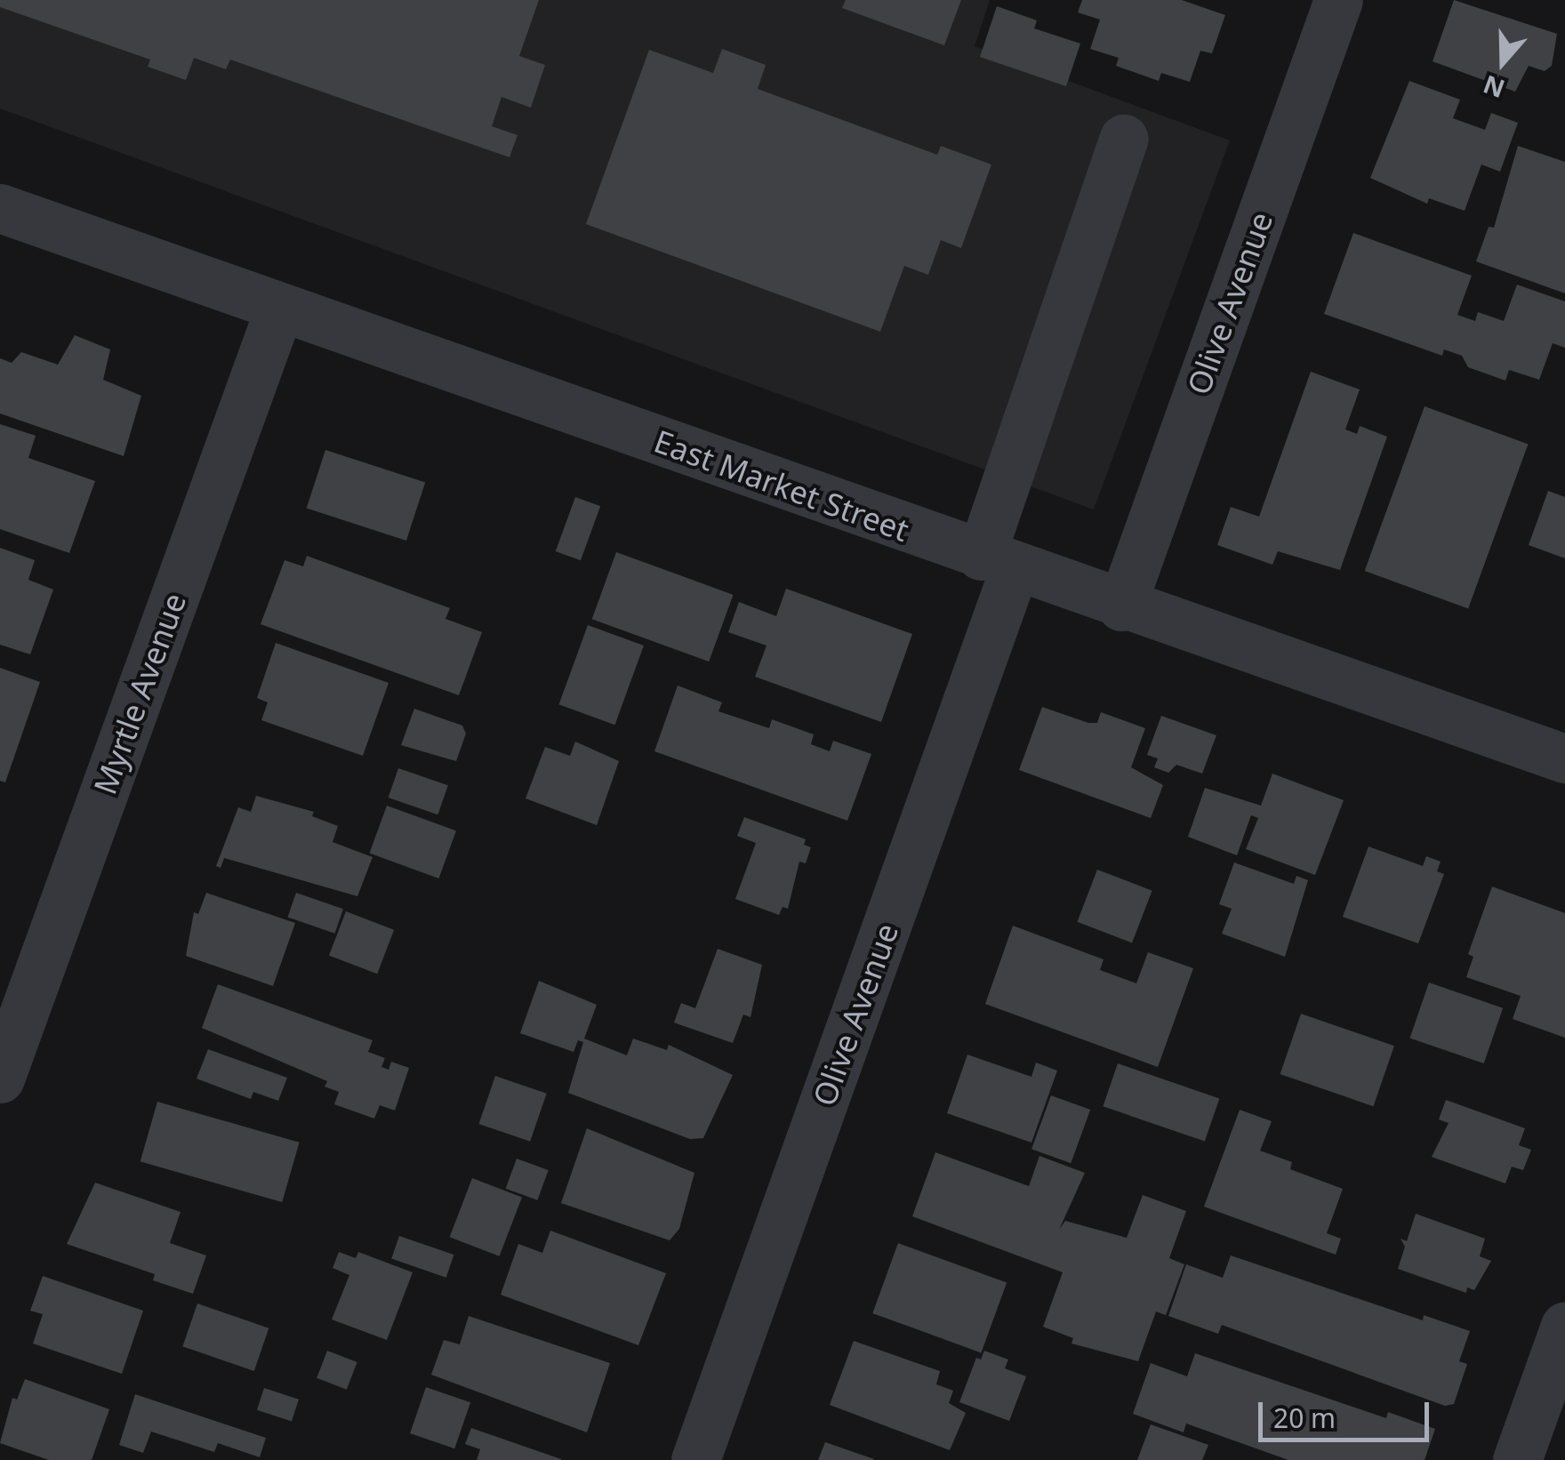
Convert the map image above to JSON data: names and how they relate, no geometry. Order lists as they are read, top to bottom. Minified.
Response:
{"streets":{"street":["Olive Avenue","East Market Street","Myrtle Avenue"]},"crossings":[["Olive Avenue","East Market Street"],["East Market Street","Myrtle Avenue"]],"scale_bar":"20 m","north":"bottom"}
